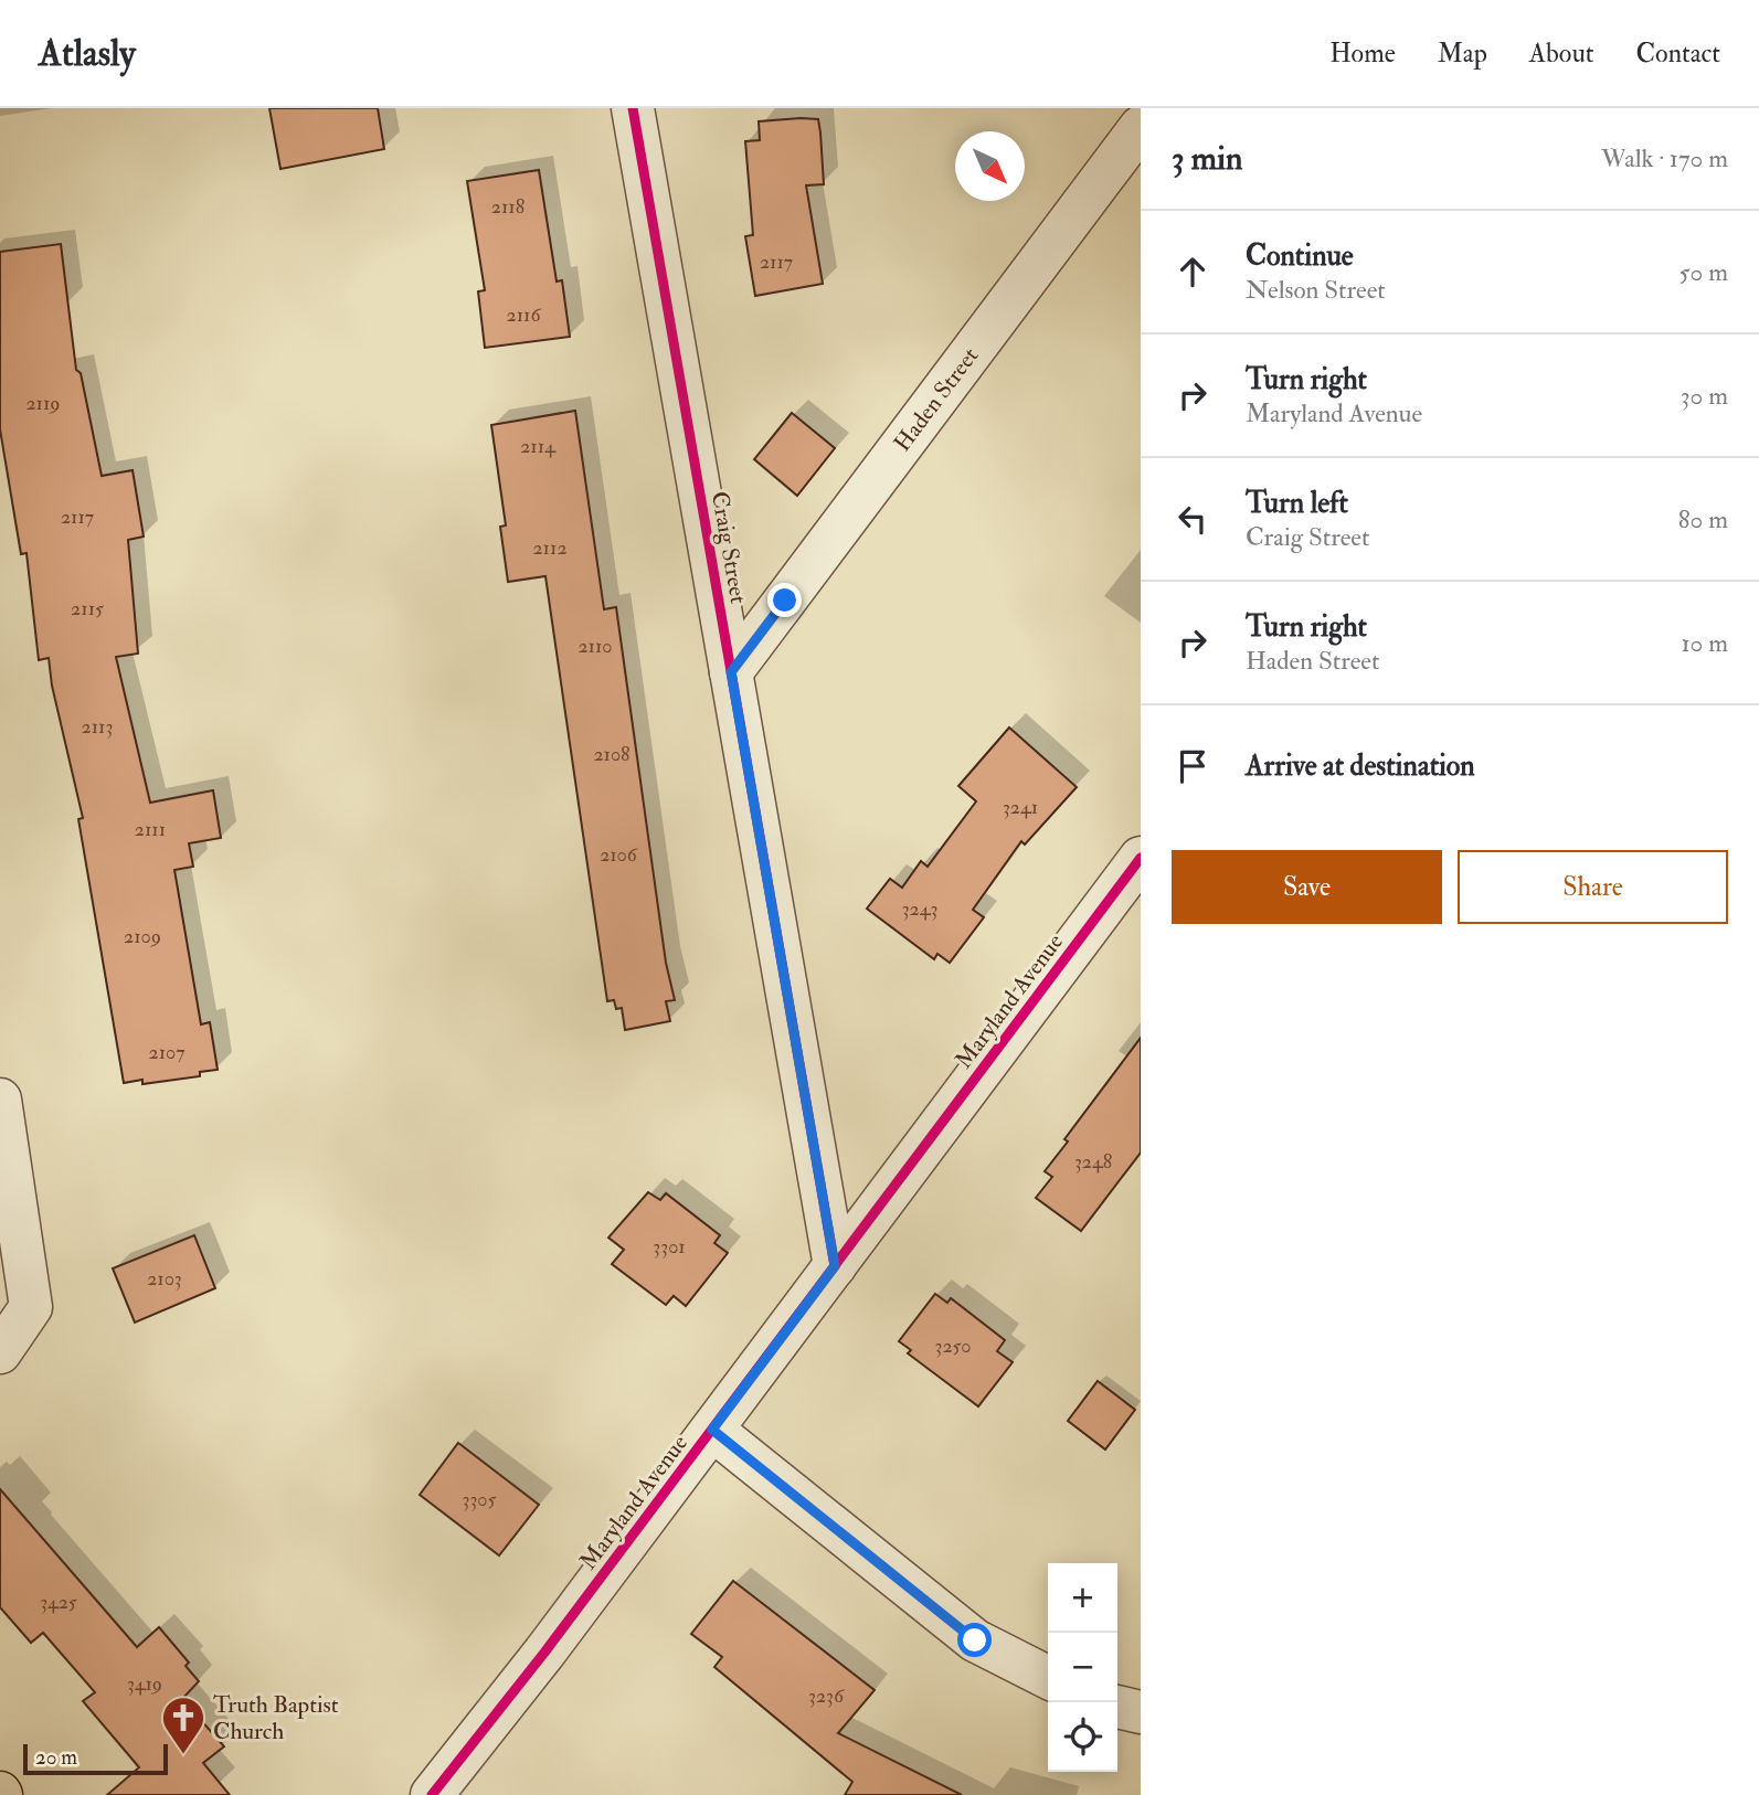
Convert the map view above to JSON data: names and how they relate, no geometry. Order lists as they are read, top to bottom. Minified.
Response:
{"streets":{"street":["Haden Street","Craig Street","Maryland Avenue"]},"crossings":[["Haden Street","Craig Street"],["Craig Street","Maryland Avenue"]],"places":{"church":["Truth Baptist Church"]},"house_numbers":["2118","2117","2116","2119","2114","2117","2112","2115","2110","2113","2108","3241","2111","2106","3243","2109","2107","3248","3301","2103","3250","3305","3425","3419","3236"],"scale_bar":"20 m","north":"bottom right","page":{"header":"Atlasly","nav":["Home","Map","About","Contact"],"heading":["3 min","Walk · 170 m"],"list":[["Continue","Nelson Street","50 m"],["Turn right","Maryland Avenue","30 m"],["Turn left","Craig Street","80 m"],["Turn right","Haden Street","10 m"],"Arrive at destination"],"buttons":["Save","Share"],"map_buttons":["+","−"],"scale":"20 m"}}
